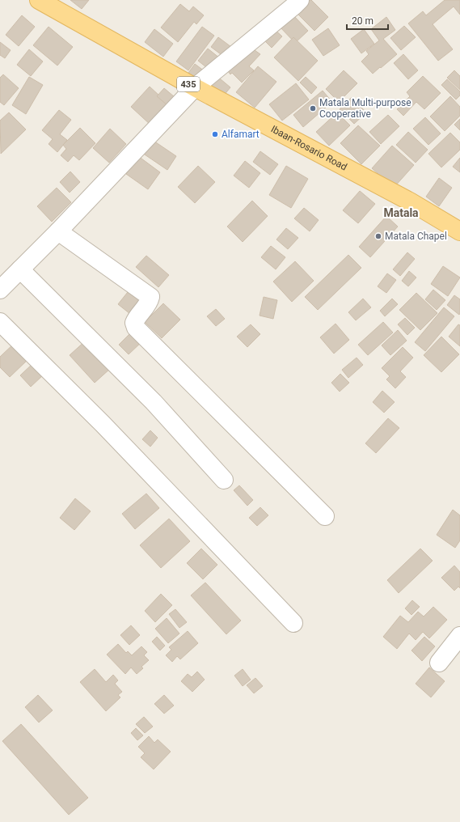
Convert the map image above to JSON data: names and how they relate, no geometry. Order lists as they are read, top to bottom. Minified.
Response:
{"streets":{"main road":["435","Ibaan-Rosario Road"]},"districts":["Matala"],"places":["Matala Multi-purpose Cooperative","Alfamart","Matala Chapel"],"scale_bar":"20 m"}
